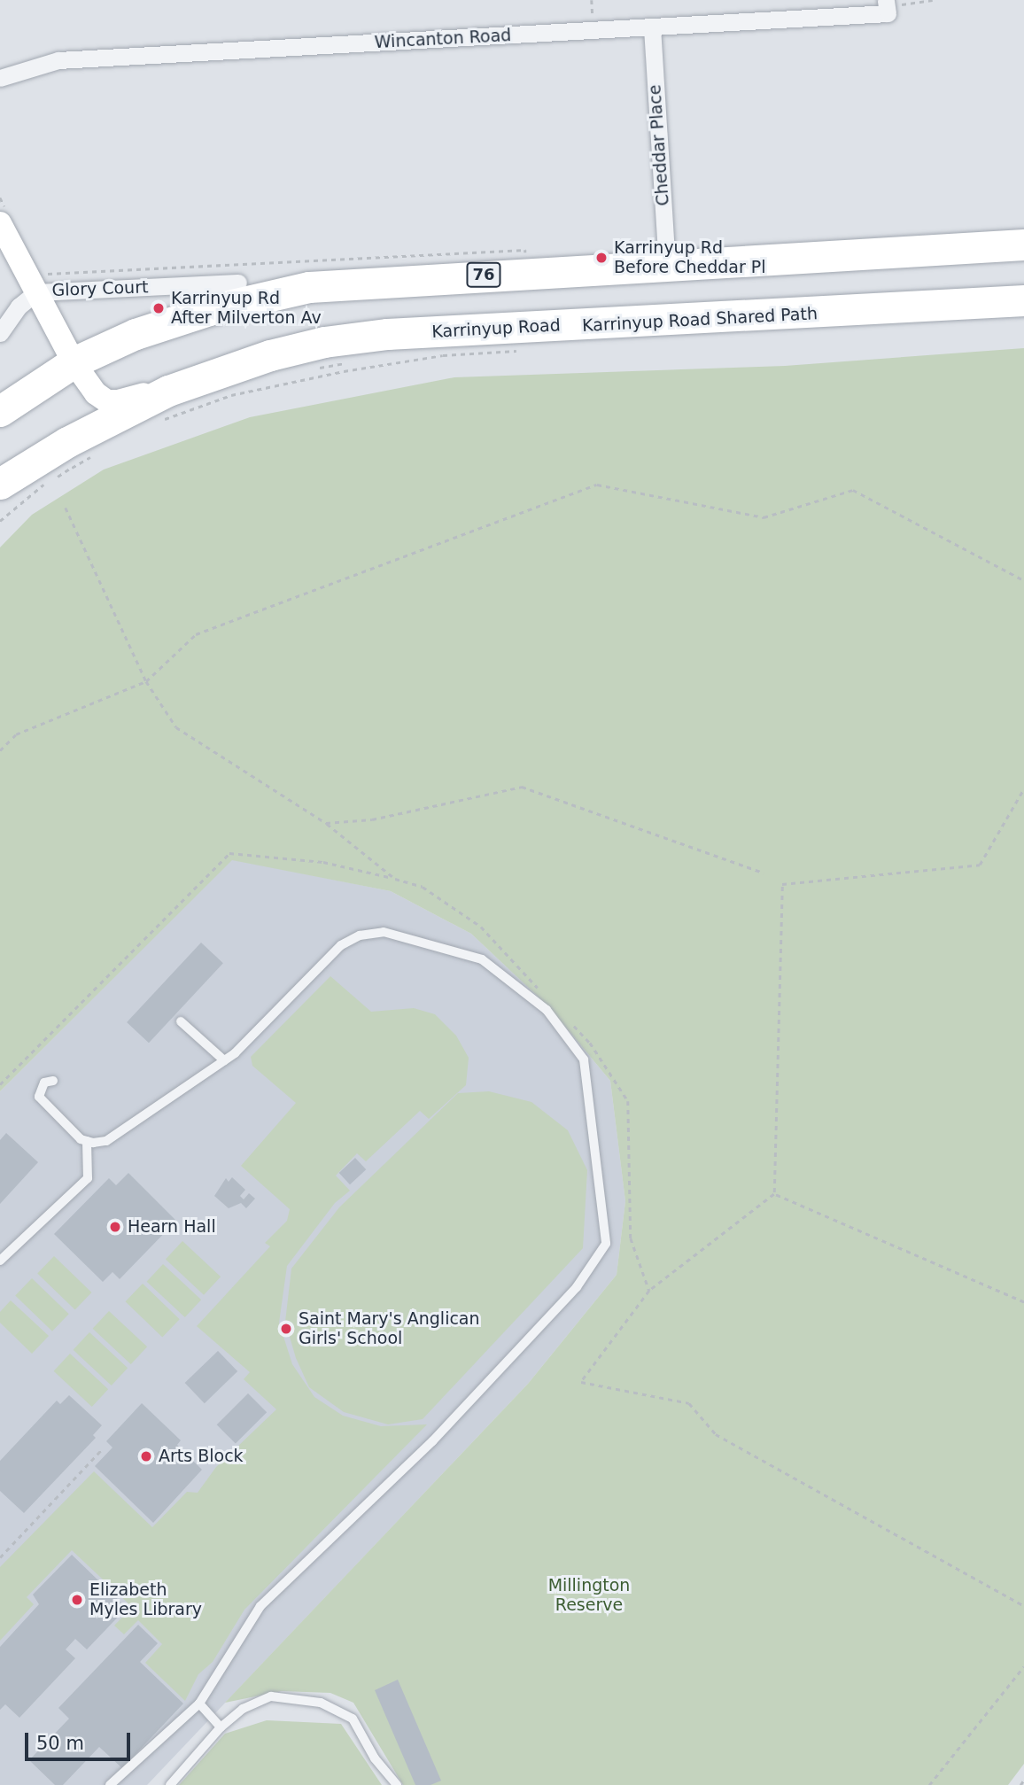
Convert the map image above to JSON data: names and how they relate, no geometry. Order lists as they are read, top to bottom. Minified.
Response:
{"streets":{"highway":["76","Karrinyup Road"],"street":["Wincanton Road","Cheddar Place","Glory Court"]},"crossings":[["Wincanton Road","Cheddar Place"],["Cheddar Place","76"]],"parks":["Millington Reserve"],"places":["Karrinyup Rd Before Cheddar Pl","Karrinyup Rd After Milverton Av","Hearn Hall","Saint Mary's Anglican Girls' School","Arts Block","Elizabeth Myles Library"],"scale_bar":"50 m"}
